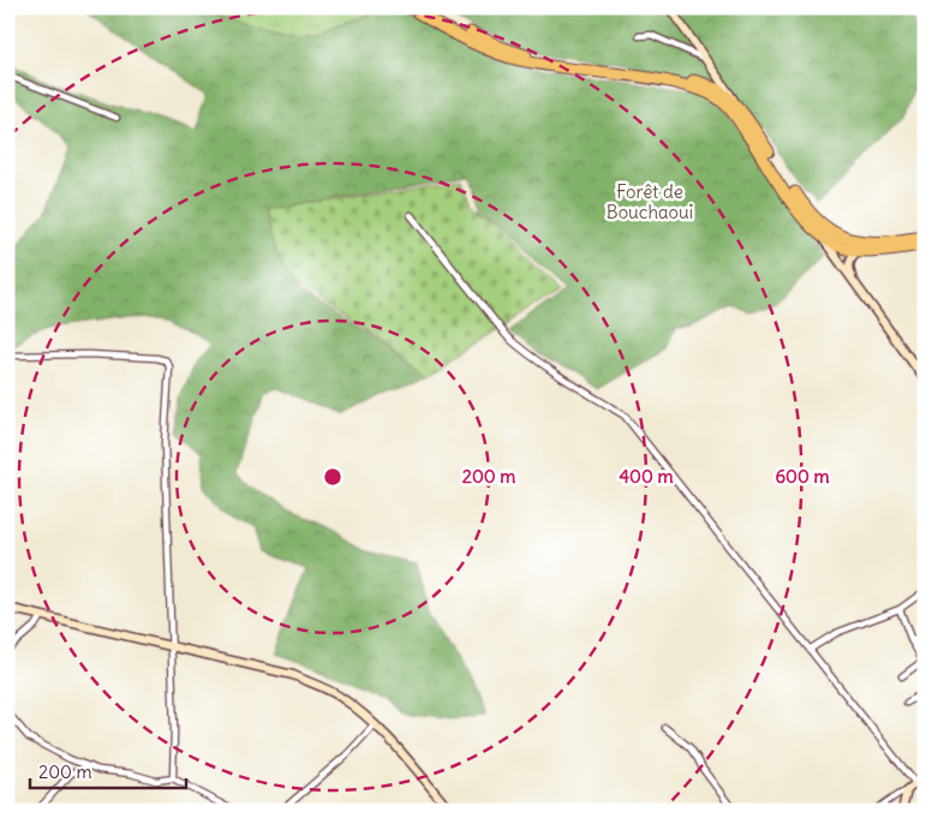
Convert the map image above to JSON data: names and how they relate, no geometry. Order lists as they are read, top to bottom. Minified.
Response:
{"parks":["Forêt de Bouchaoui"],"scale_bar":"200 m","rings":["200 m","400 m","600 m"]}
